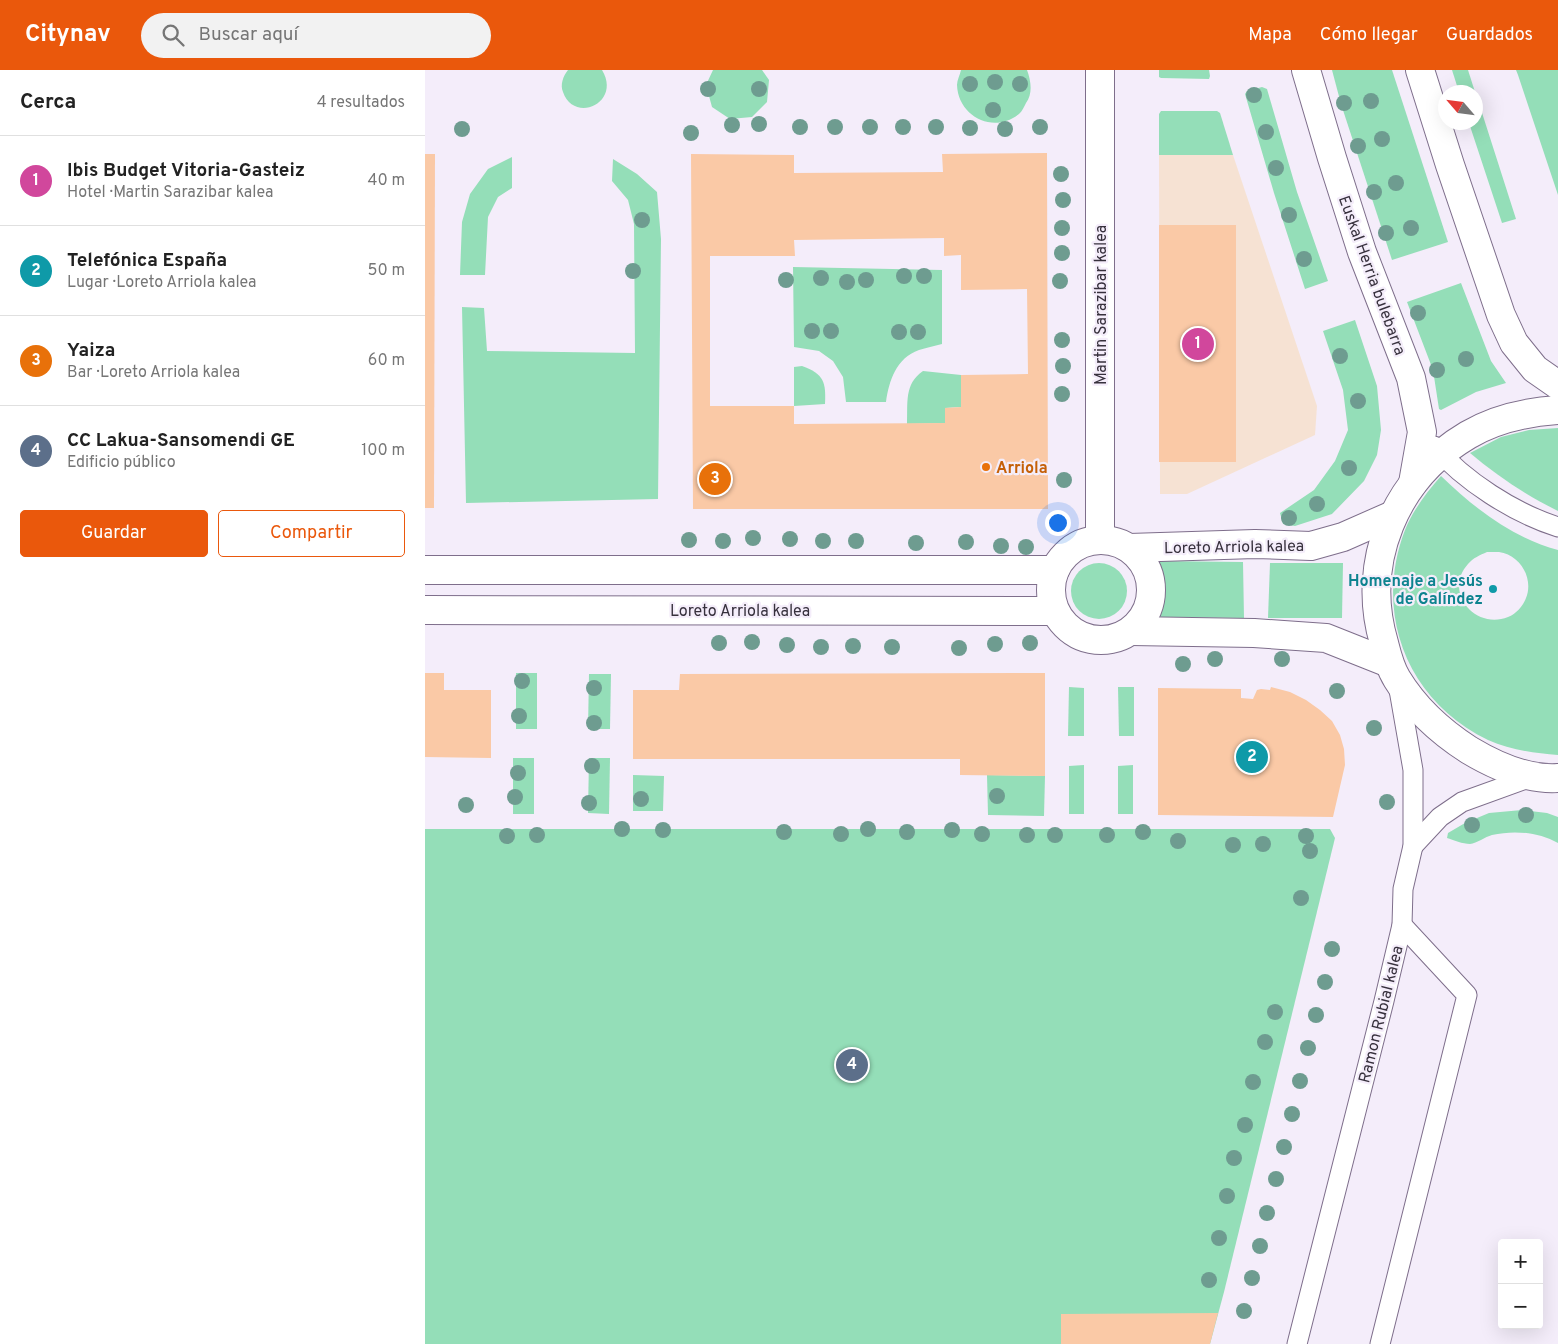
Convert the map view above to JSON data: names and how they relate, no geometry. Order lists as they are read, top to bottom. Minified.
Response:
{"streets":{"street":["Euskal Herria bulebarra","Martin Sarazibar kalea","Loreto Arriola kalea"],"lane":["Ramon Rubial kalea"]},"crossings":[["Martin Sarazibar kalea","Loreto Arriola kalea"]],"places":["Arriola","Homenaje a Jesús de Galíndez"],"north":"top left","page":{"header":"Citynav","search":"Buscar aquí","nav":["Mapa","Cómo llegar","Guardados"],"heading":["Cerca","4 resultados"],"list":[{"mark":"1","name":"Ibis Budget Vitoria-Gasteiz","note":"Hotel · Martin Sarazibar kalea","value":"40 m"},{"mark":"2","name":"Telefónica España","note":"Lugar · Loreto Arriola kalea","value":"50 m"},{"mark":"3","name":"Yaiza","note":"Bar · Loreto Arriola kalea","value":"60 m"},{"mark":"4","name":"CC Lakua-Sansomendi GE","note":"Edificio público","value":"100 m"}],"pins":["1","3","2","4"],"buttons":["Guardar","Compartir"],"map_buttons":["+","−"]}}
